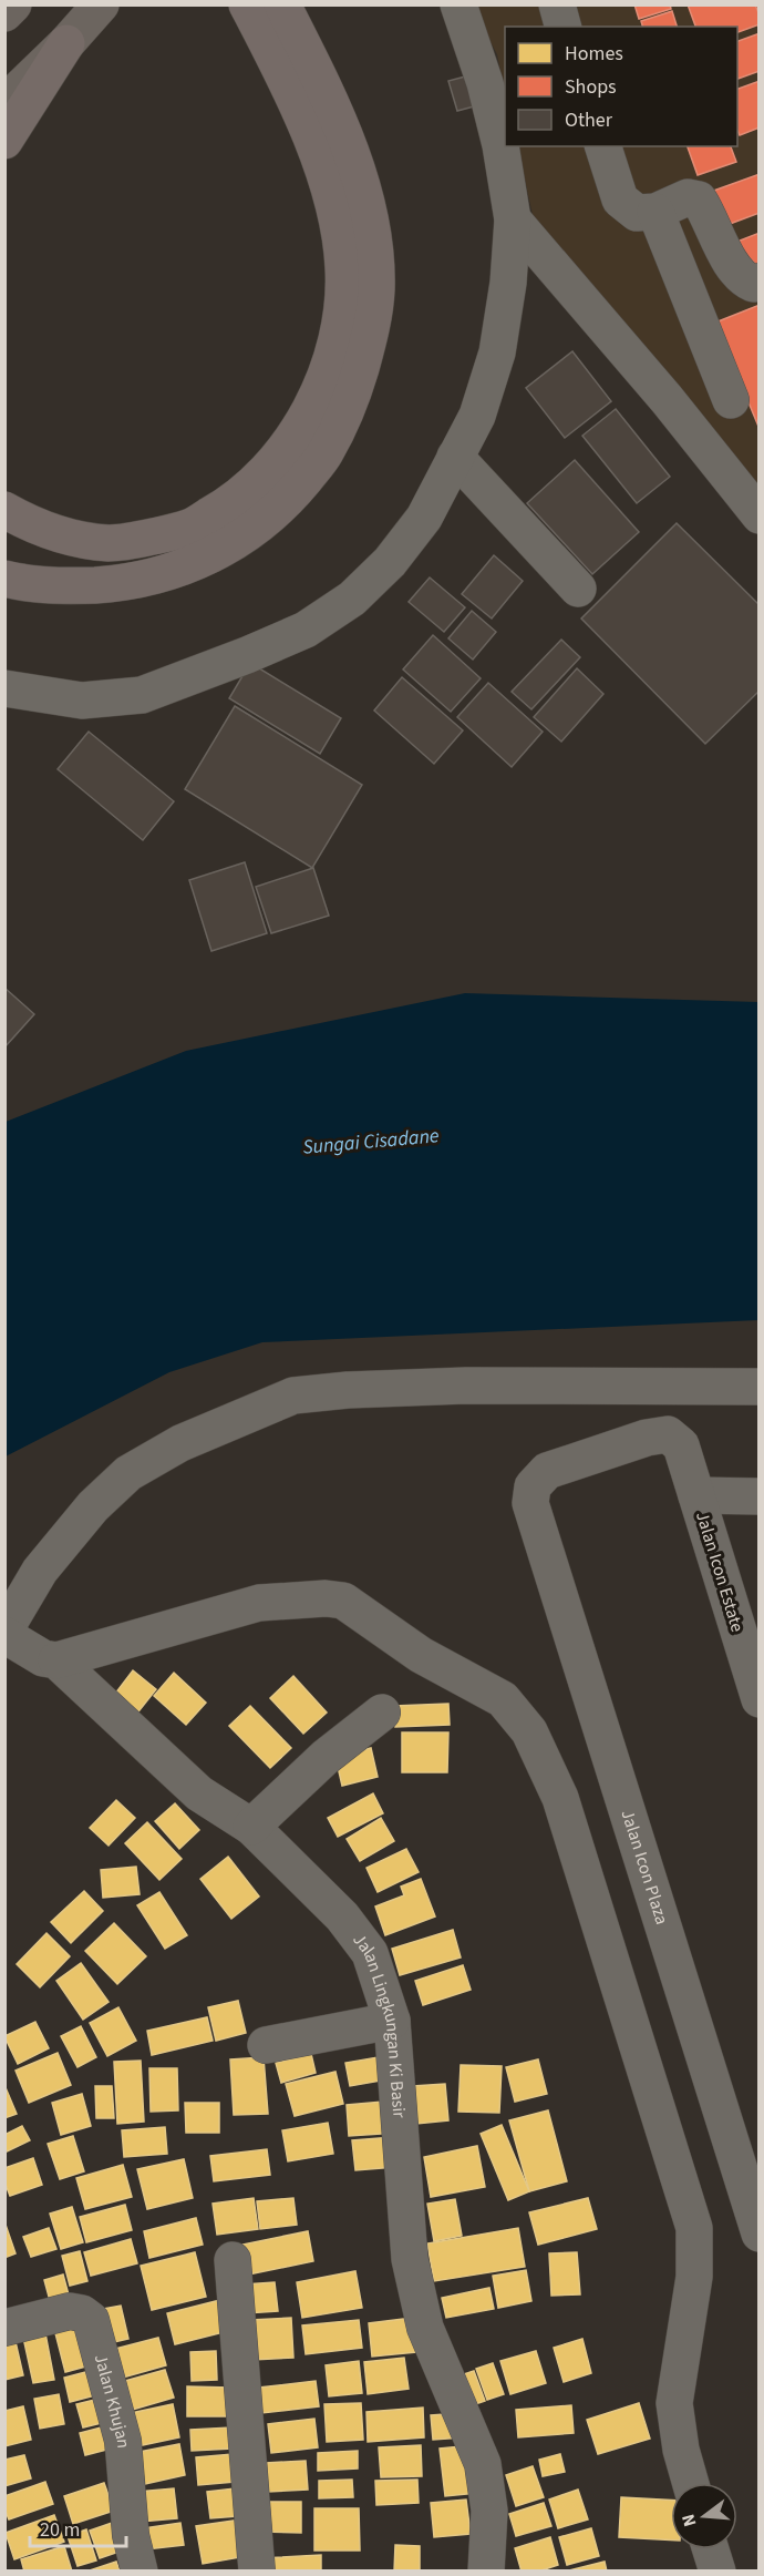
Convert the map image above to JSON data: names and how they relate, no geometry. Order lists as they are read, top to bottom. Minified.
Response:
{"streets":{"street":["Jalan Icon Estate","Jalan Icon Plaza","Jalan Lingkungan Ki Basir","Jalan Khujan"]},"crossings":[["Jalan Icon Estate","Jalan Icon Plaza"]],"water":["Sungai Cisadane"],"legend":["Homes","Shops","Other"],"scale_bar":"20 m","north":"left"}
